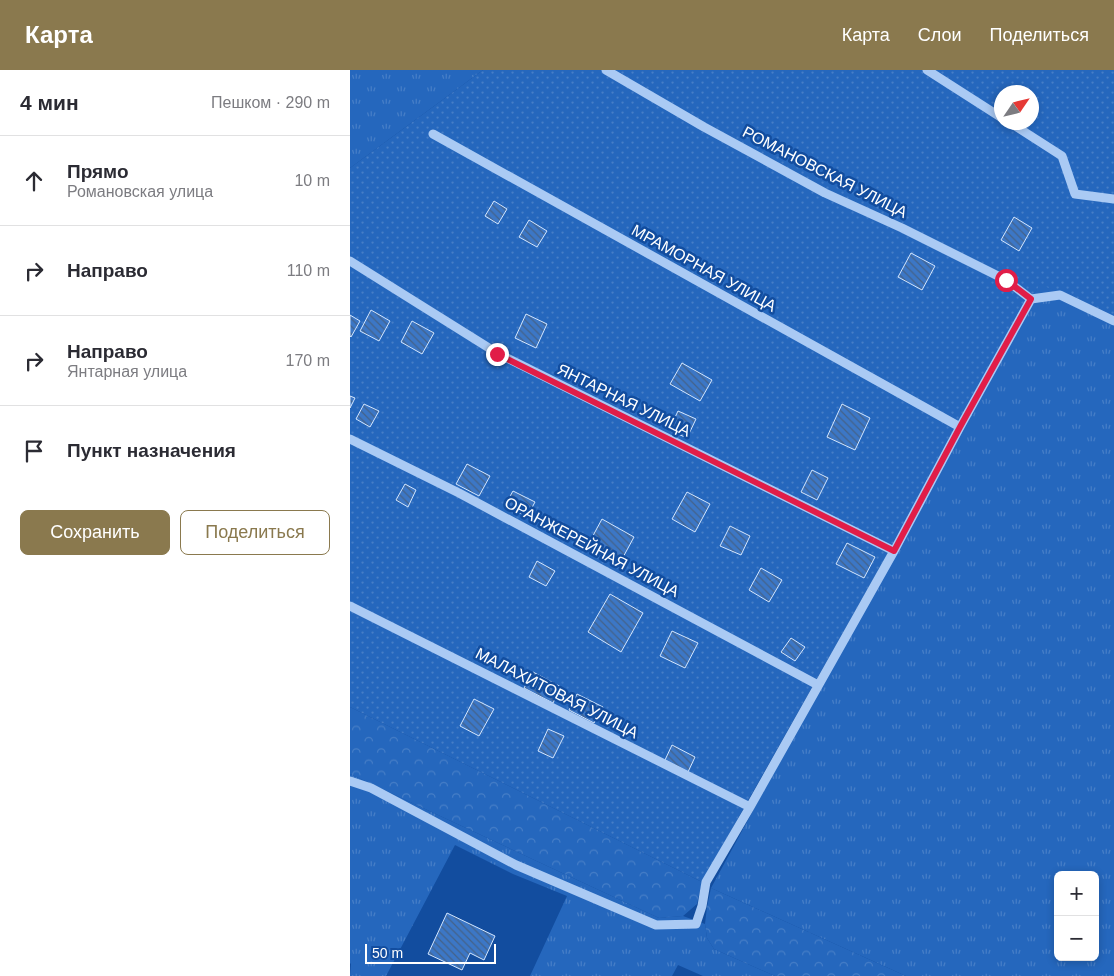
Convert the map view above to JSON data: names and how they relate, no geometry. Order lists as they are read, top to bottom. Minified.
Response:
{"streets":{"street":["РОМАНОВСКАЯ УЛИЦА","МРАМОРНАЯ УЛИЦА","ЯНТАРНАЯ УЛИЦА","ОРАНЖЕРЕЙНАЯ УЛИЦА","МАЛАХИТОВАЯ УЛИЦА"]},"scale_bar":"50 m","north":"top right","page":{"header":"Карта","nav":["Карта","Слои","Поделиться"],"heading":["4 мин","Пешком · 290 m"],"list":[["Прямо","Романовская улица","10 m"],["Направо","110 m"],["Направо","Янтарная улица","170 m"],"Пункт назначения"],"buttons":["Сохранить","Поделиться"],"map_buttons":["+","−"],"scale":"50 m"}}
